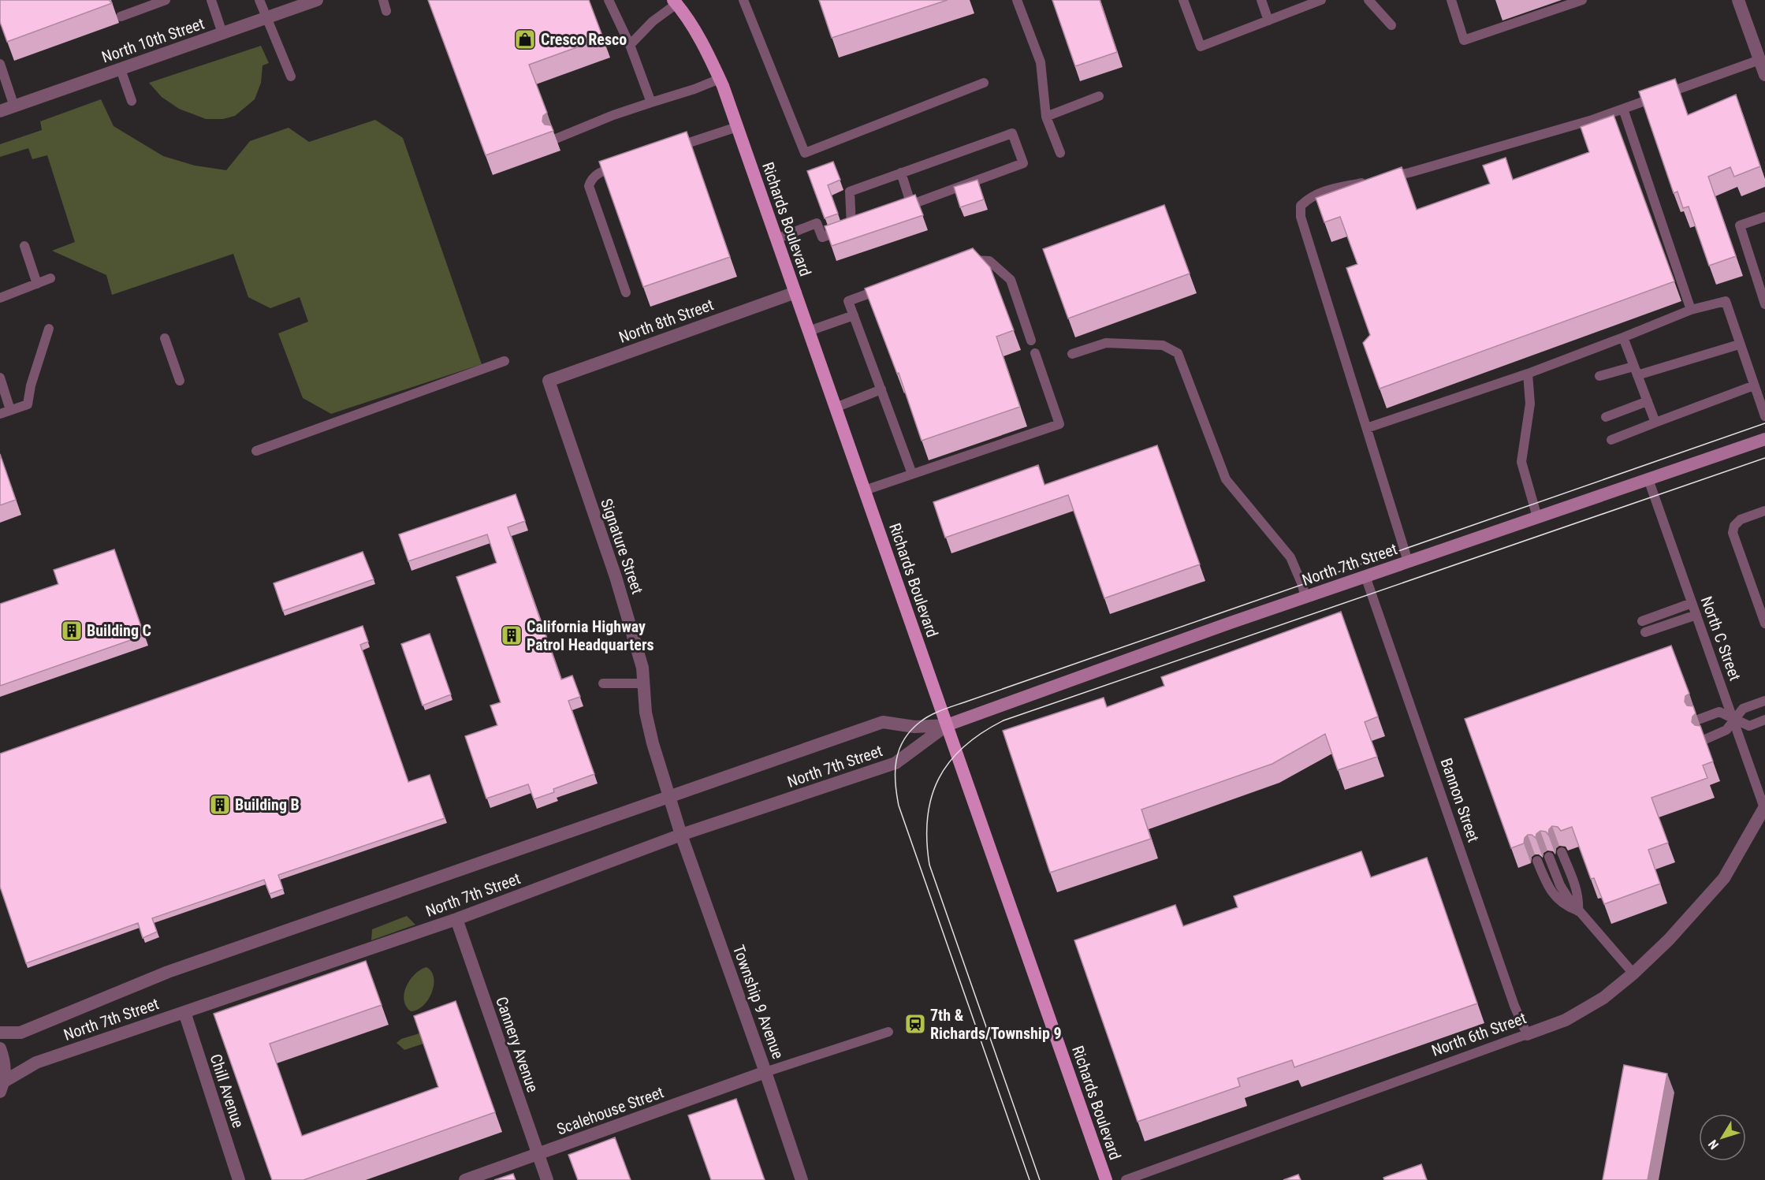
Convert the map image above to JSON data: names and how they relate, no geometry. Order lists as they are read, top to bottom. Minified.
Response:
{"streets":{"main road":["Richards Boulevard","North 7th Street"],"street":["North 10th Street","North 8th Street","Signature Street","Township 9 Avenue","North 6th Street","Cannery Avenue","Chill Avenue","Scalehouse Street"],"lane":["North C Street","Bannon Street"]},"crossings":[["Richards Boulevard","North 8th Street"],["Richards Boulevard","North 7th Street"],["North 8th Street","Signature Street"],["Signature Street","North 7th Street"],["Signature Street","Township 9 Avenue"],["North 7th Street","North C Street"],["North 7th Street","Bannon Street"],["North 7th Street","Township 9 Avenue"],["North 7th Street","Cannery Avenue"],["North 7th Street","Chill Avenue"],["North C Street","North 6th Street"],["Bannon Street","North 6th Street"],["Township 9 Avenue","Scalehouse Street"],["Cannery Avenue","Scalehouse Street"]],"places":{"shop":["Cresco Resco"],"building":["Building C","California Highway Patrol Headquarters","Building B"],"station":["7th & Richards/Township 9"]},"north":"bottom left"}
